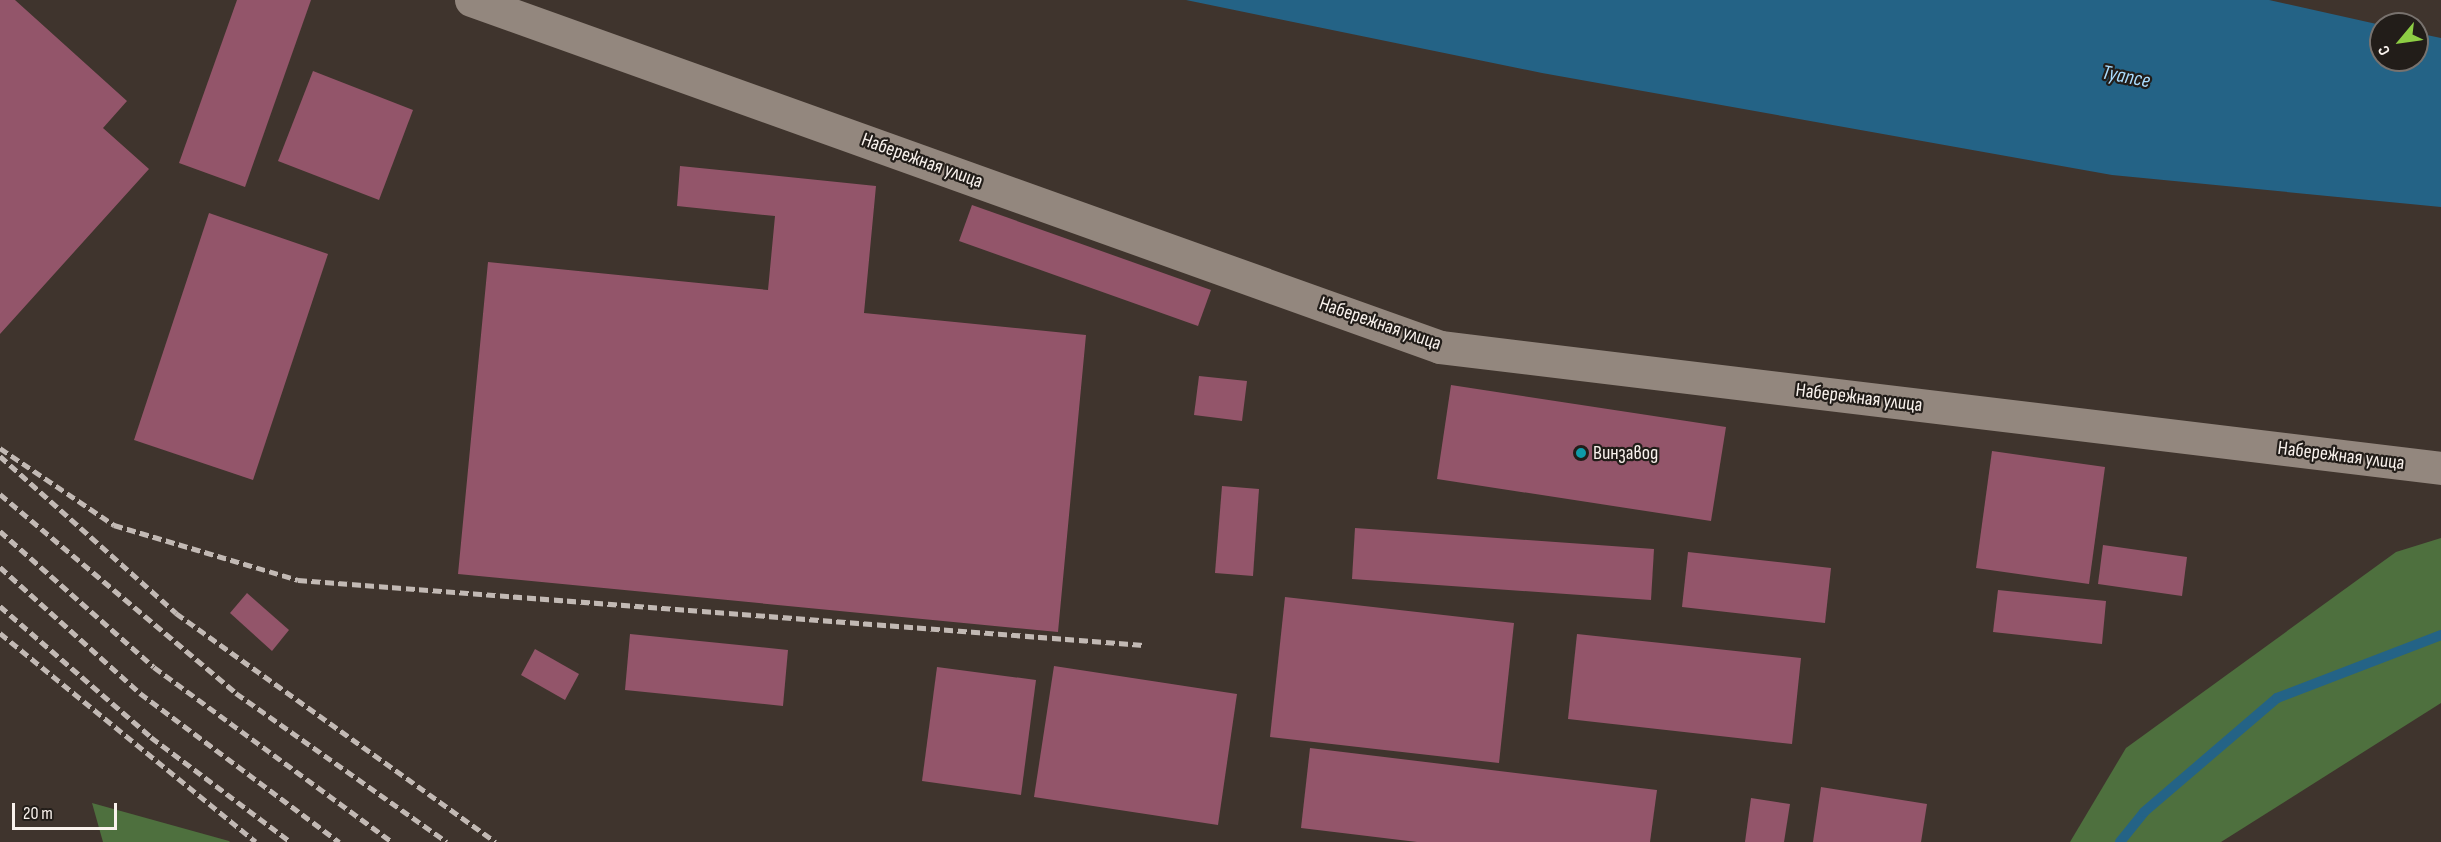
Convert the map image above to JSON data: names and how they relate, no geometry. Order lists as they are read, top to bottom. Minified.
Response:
{"streets":{"street":["Набережная улица"]},"water":["Туапсе"],"places":["Винзавод"],"scale_bar":"20 m","north":"bottom left"}
